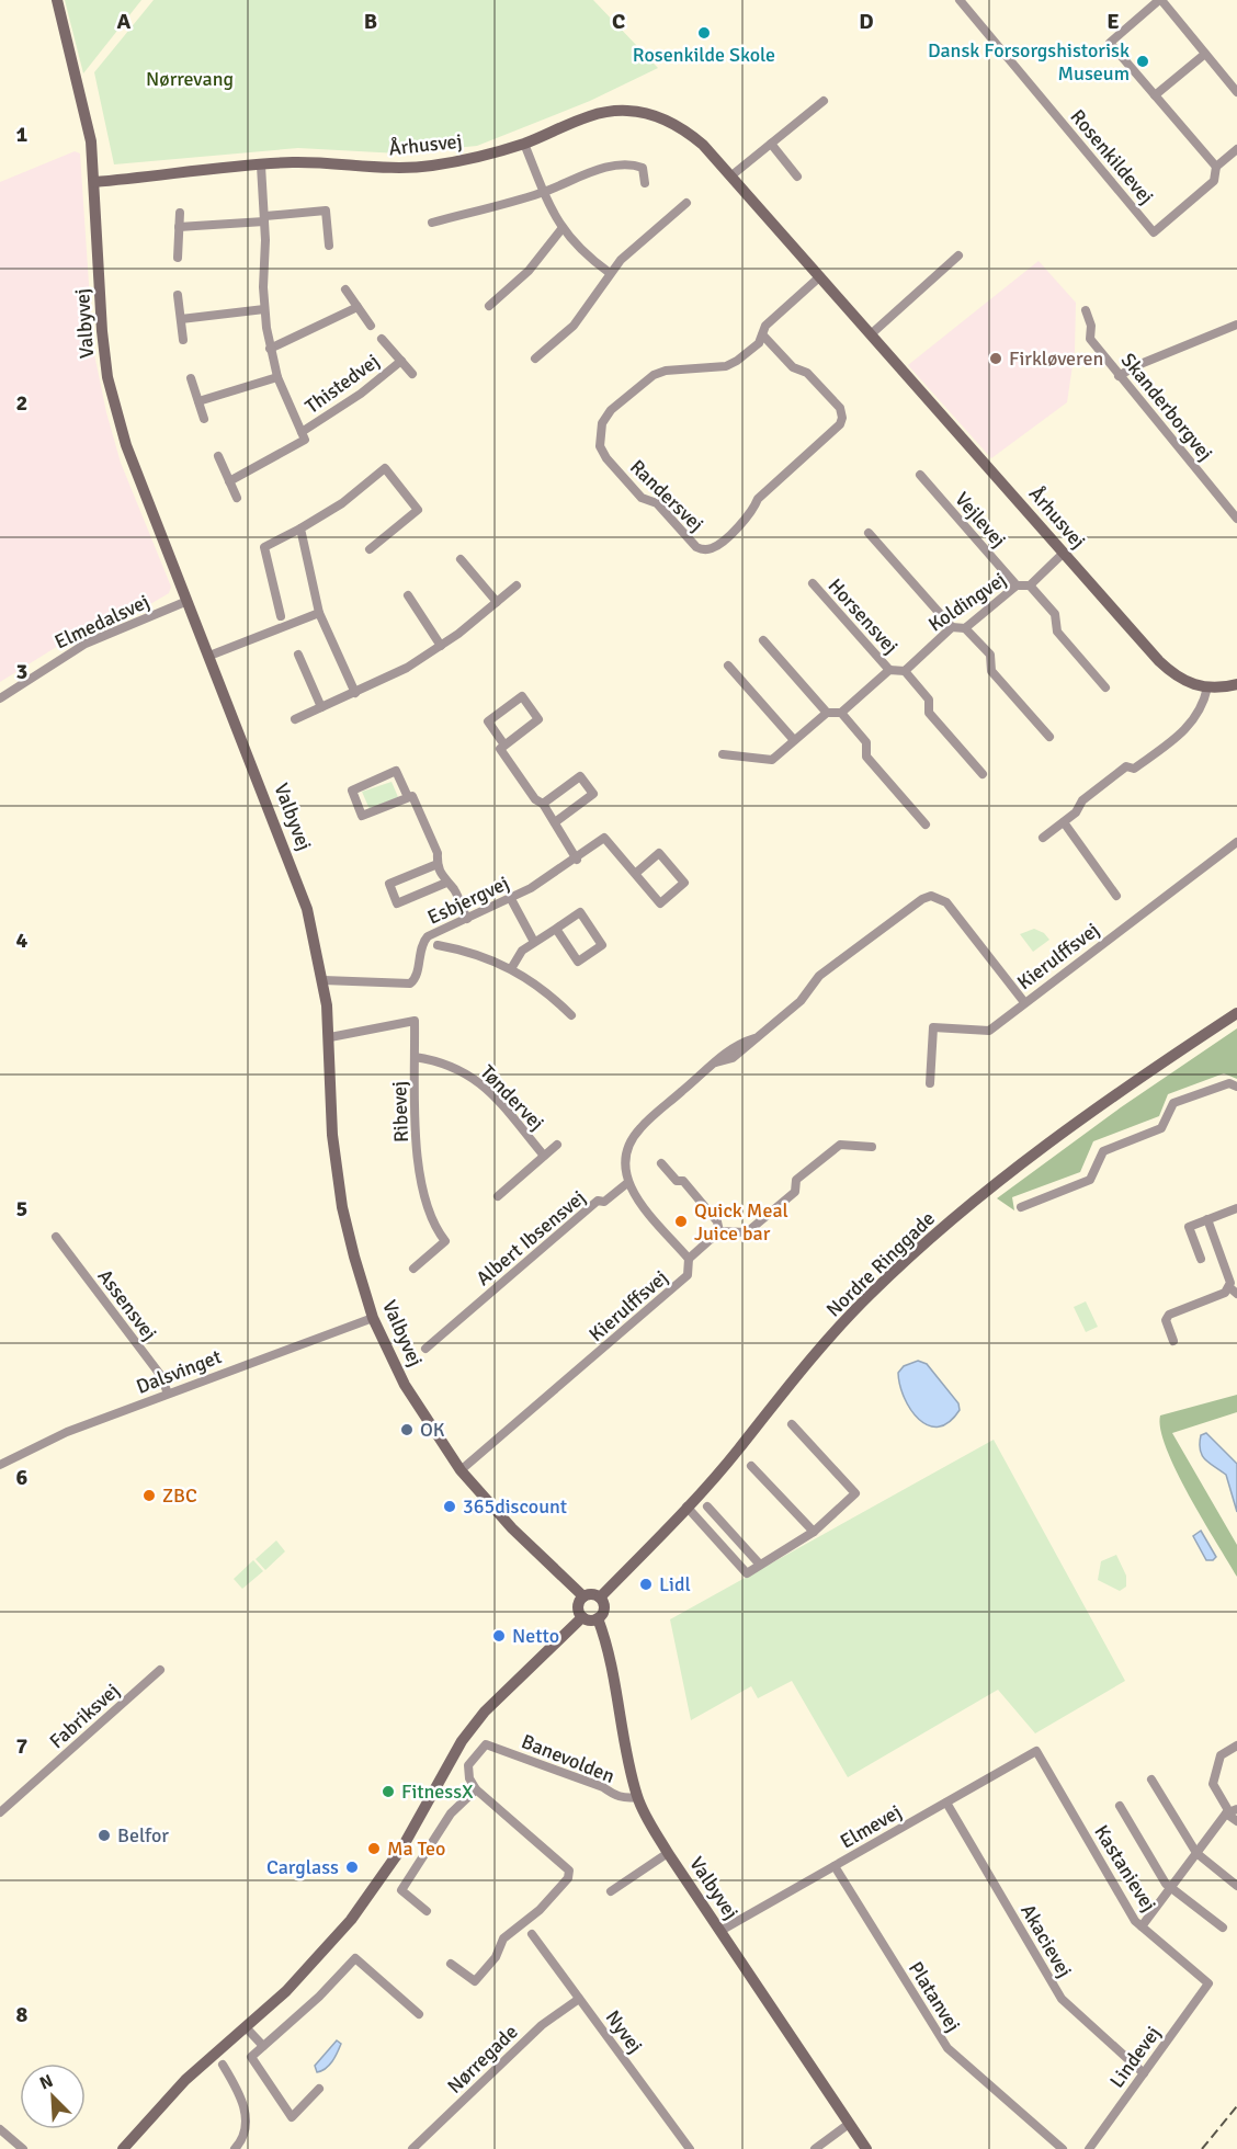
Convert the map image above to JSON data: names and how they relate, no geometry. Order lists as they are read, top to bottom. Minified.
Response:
{"streets":{"street":["Århusvej","Rosenkildevej","Valbyvej","Thistedvej","Skanderborgvej","Randersvej","Vejlevej","Koldingvej","Horsensvej","Elmedalsvej","Esbjergvej","Kierulffsvej","Tøndervej","Ribevej","Albert Ibsensvej","Nordre Ringgade","Assensvej","Dalsvinget","Fabriksvej","Banevolden","Elmevej","Kastanievej","Akacievej","Platanvej","Nyvej","Lindevej","Nørregade"]},"crossings":[["Århusvej","Valbyvej"],["Århusvej","Thistedvej"],["Århusvej","Randersvej"],["Århusvej","Koldingvej"],["Valbyvej","Elmedalsvej"],["Valbyvej","Esbjergvej"],["Valbyvej","Kierulffsvej"],["Valbyvej","Ribevej"],["Valbyvej","Nordre Ringgade"],["Valbyvej","Dalsvinget"],["Valbyvej","Banevolden"],["Valbyvej","Elmevej"],["Vejlevej","Koldingvej"],["Tøndervej","Ribevej"],["Assensvej","Dalsvinget"],["Elmevej","Kastanievej"],["Elmevej","Akacievej"],["Elmevej","Platanvej"],["Kastanievej","Lindevej"],["Akacievej","Lindevej"],["Nyvej","Nørregade"]],"parks":["Nørrevang"],"places":["Rosenkilde Skole","Dansk Forsorgshistorisk Museum","Firkløveren","Quick Meal Juice bar","OK","ZBC","365discount","Lidl","Netto","FitnessX","Belfor","Ma Teo","Carglass"],"north":"top left","grid":{"columns":["A","B","C","D","E"],"rows":["1","2","3","4","5","6","7","8"]}}
